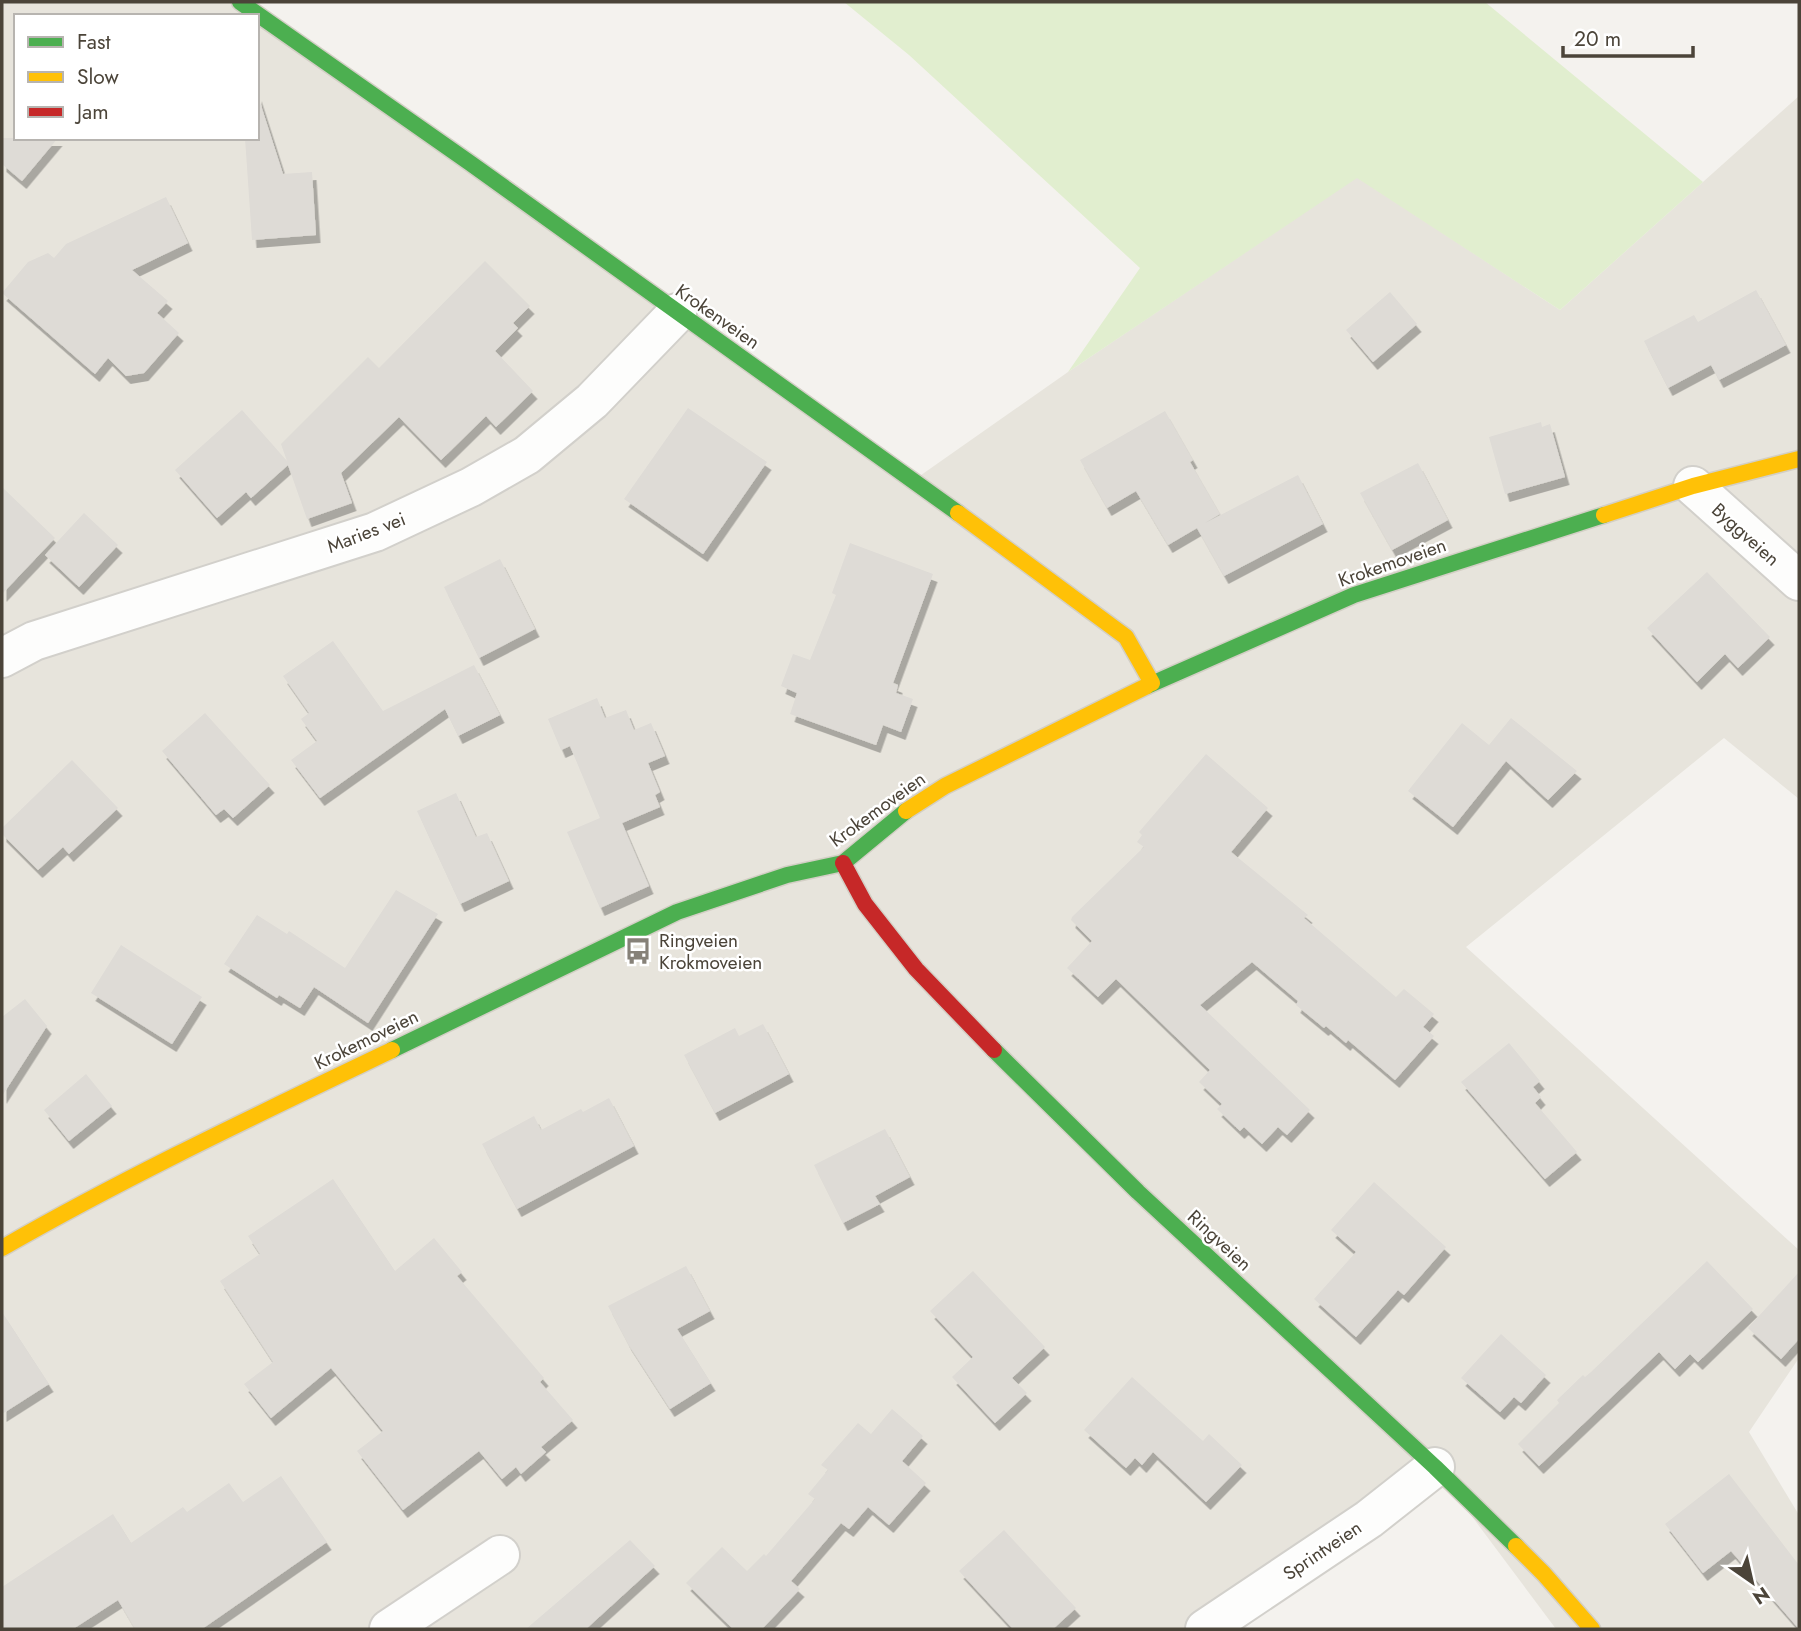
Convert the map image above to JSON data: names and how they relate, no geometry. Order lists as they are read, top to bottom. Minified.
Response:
{"streets":{"main road":["Krokenveien","Krokemoveien","Ringveien"],"street":["Maries vei","Byggveien","Sprintveien"]},"crossings":[["Krokenveien","Maries vei"],["Krokenveien","Krokemoveien"],["Byggveien","Krokemoveien"],["Krokemoveien","Ringveien"],["Ringveien","Sprintveien"]],"places":{"bus stop":["Ringveien Krokmoveien"]},"legend":["Fast","Slow","Jam"],"scale_bar":"20 m","north":"bottom right"}
